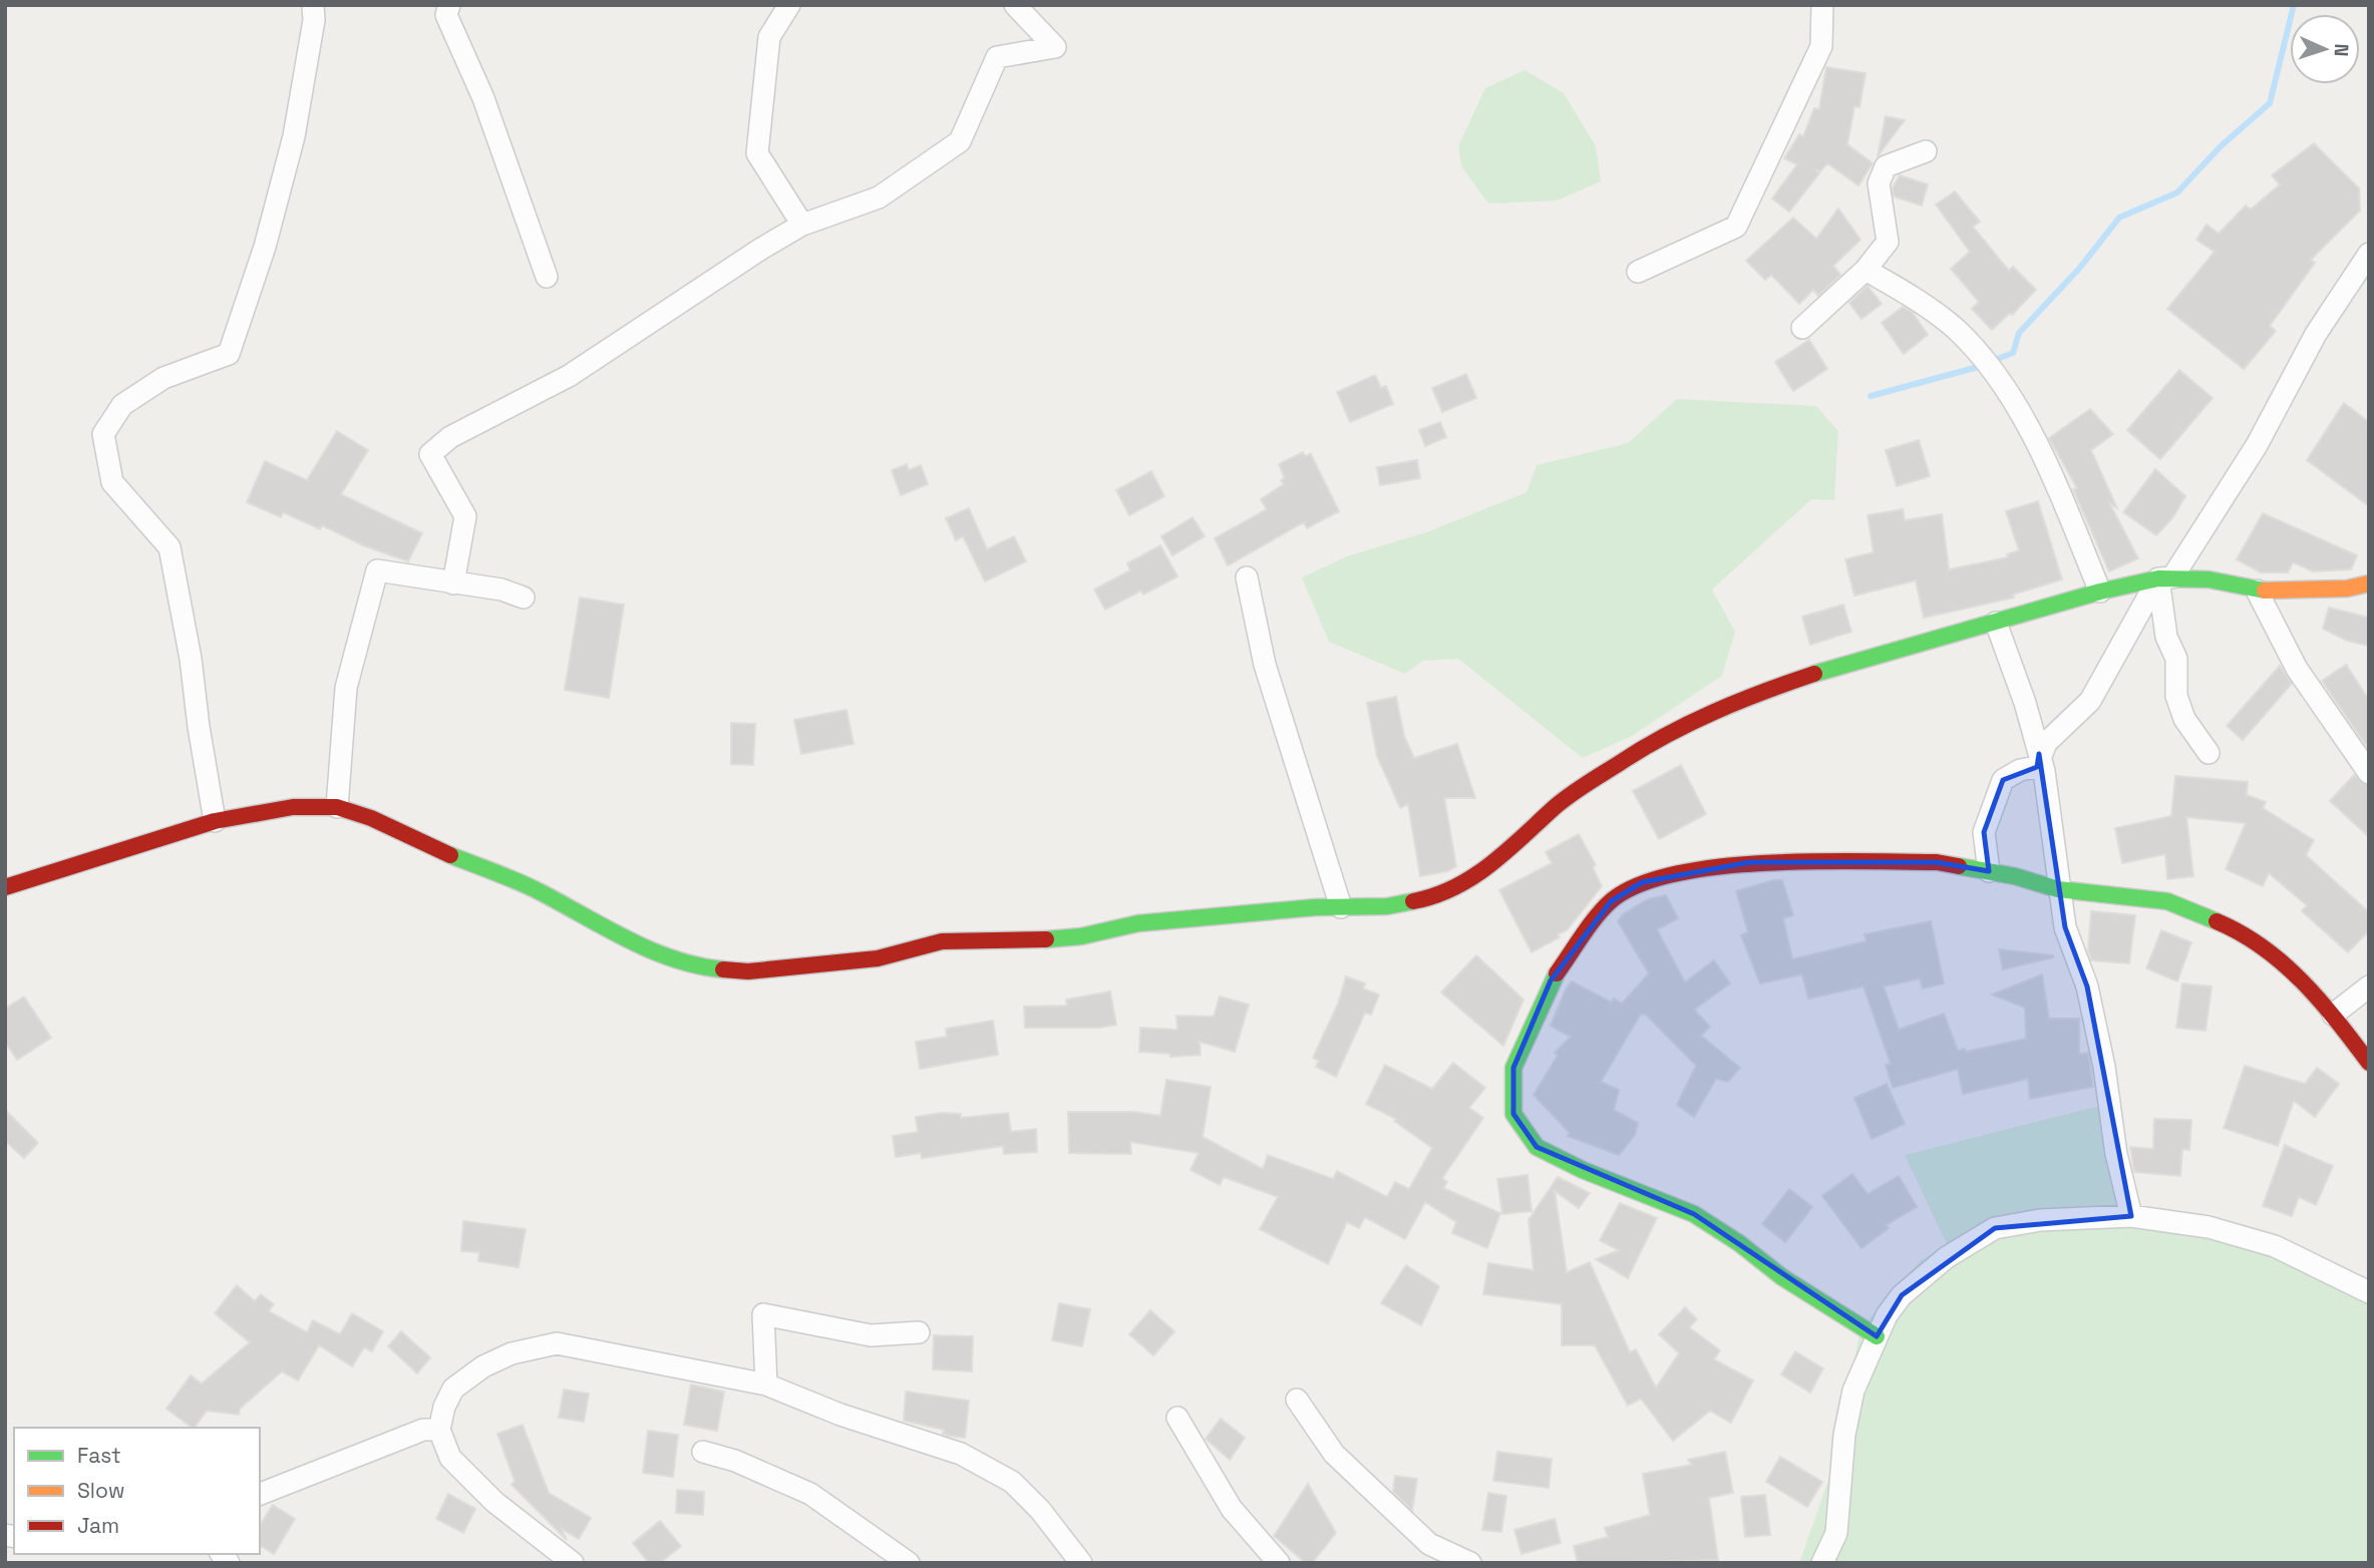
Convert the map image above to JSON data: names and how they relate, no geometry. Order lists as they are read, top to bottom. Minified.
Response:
{"legend":["Fast","Slow","Jam"],"north":"right"}
